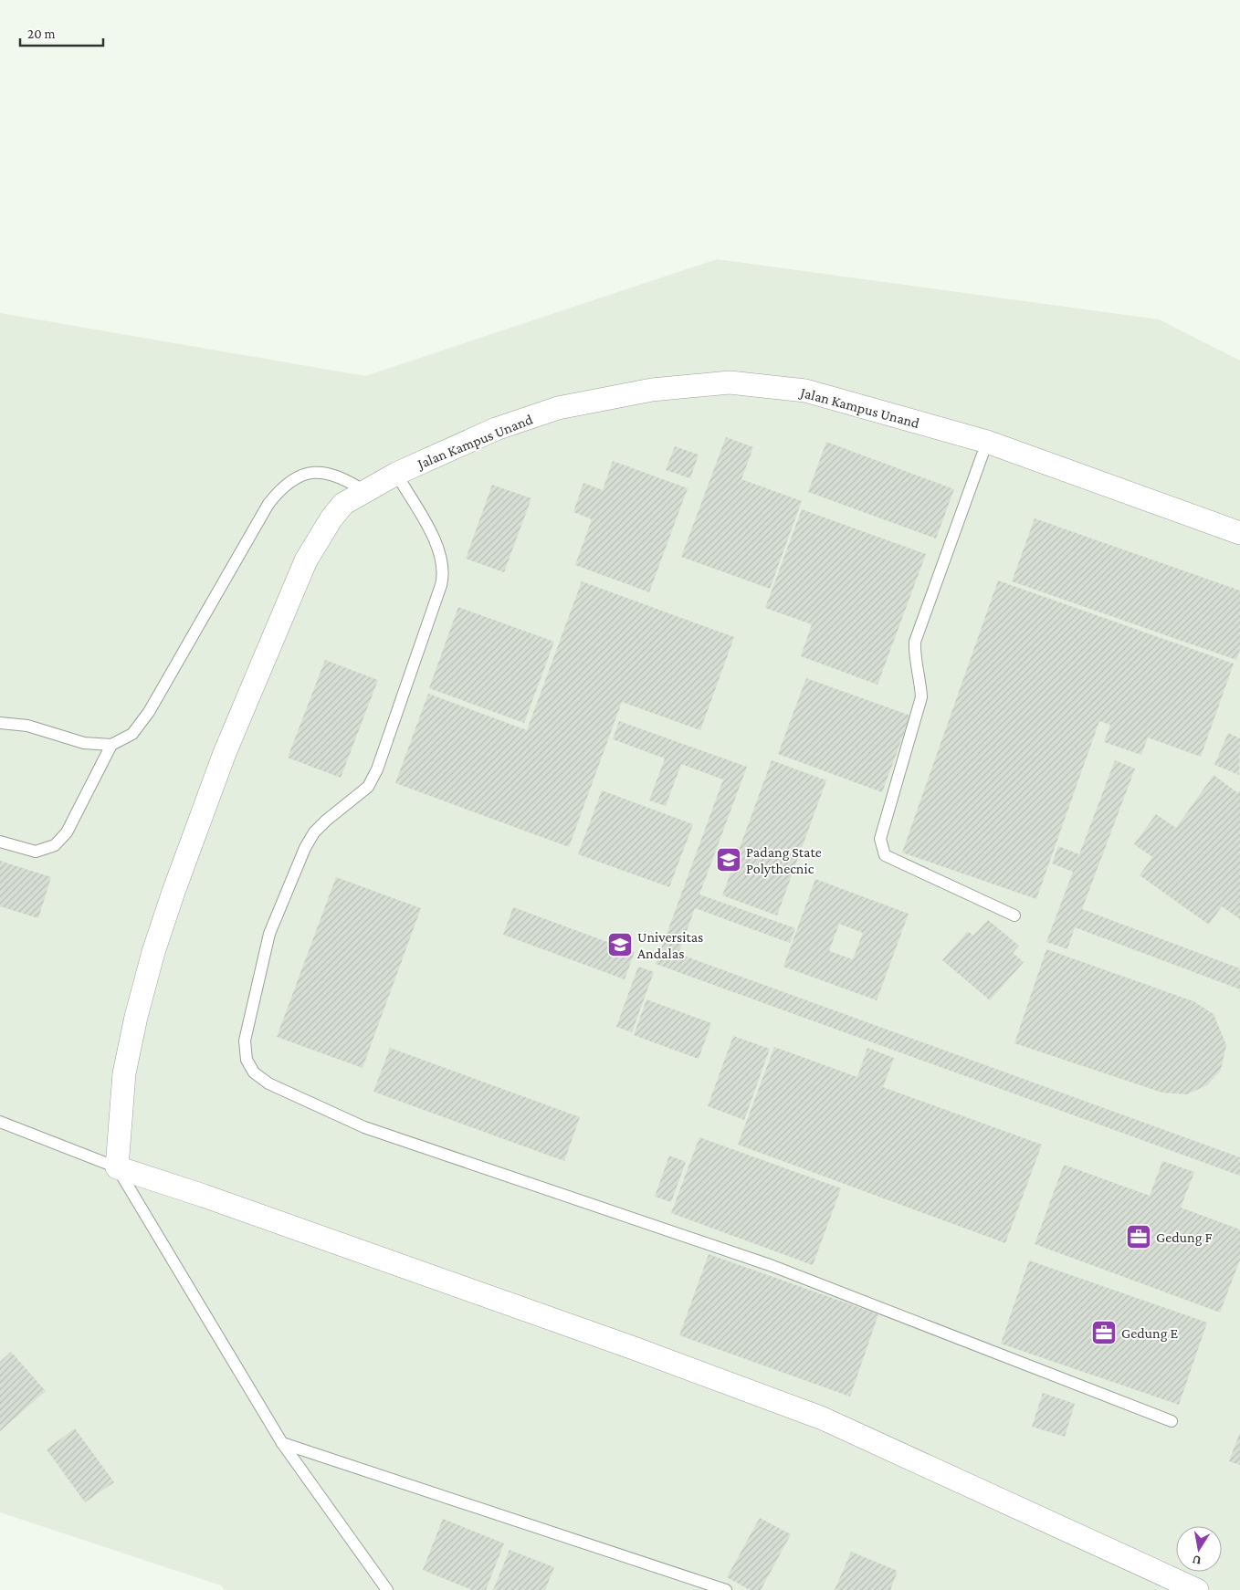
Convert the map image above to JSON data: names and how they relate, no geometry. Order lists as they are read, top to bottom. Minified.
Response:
{"streets":{"street":["Jalan Kampus Unand"]},"places":{"school or university":["Padang State Polythecnic","Universitas Andalas"],"office":["Gedung F","Gedung E"]},"scale_bar":"20 m","north":"bottom"}
